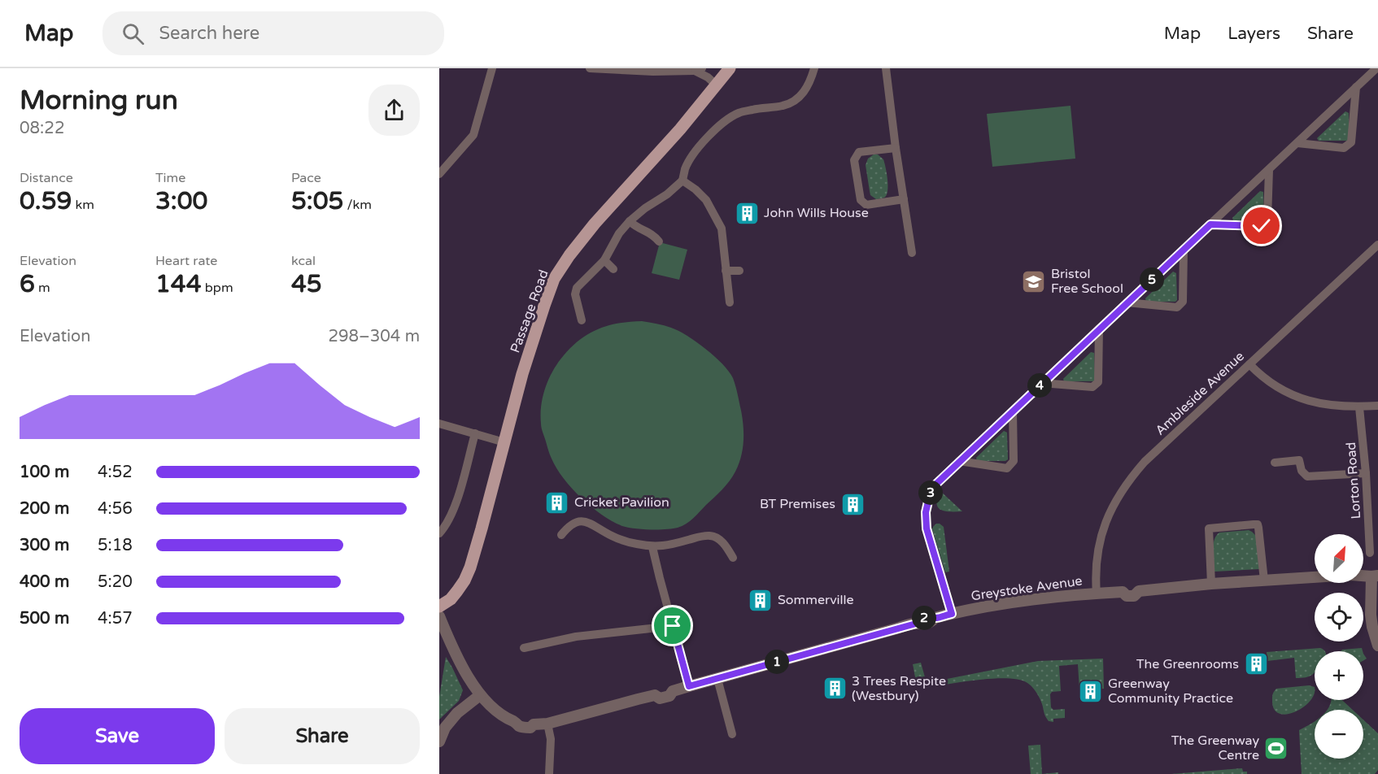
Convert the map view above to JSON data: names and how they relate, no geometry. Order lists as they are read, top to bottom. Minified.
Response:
{"streets":{"main road":["Passage Road"],"street":["Ambleside Avenue","Lorton Road","Greystoke Avenue"]},"crossings":[["Ambleside Avenue","Greystoke Avenue"]],"places":{"building":["John Wills House","Cricket Pavilion","BT Premises","Sommerville","The Greenrooms","3 Trees Respite (Westbury)","Greenway Community Practice"],"school or university":["Bristol Free School"],"sports":["The Greenway Centre"]},"north":"top right","page":{"header":"Map","search":"Search here","nav":["Map","Layers","Share"],"heading":["Morning run","08:22"],"stats":[["Distance","0.59 km"],["Time","3:00"],["Pace","5:05 /km"],["Elevation","6 m"],["Heart rate","144 bpm"],["kcal","45"]],"pins":["5","4","3","2","1"],"chart":["Elevation","298–304 m"],"list":[{"name":"100 m","note":"4:52"},{"name":"200 m","note":"4:56"},{"name":"300 m","note":"5:18"},{"name":"400 m","note":"5:20"},{"name":"500 m","note":"4:57"}],"map_buttons":["+","−"],"buttons":["Save","Share"]}}
